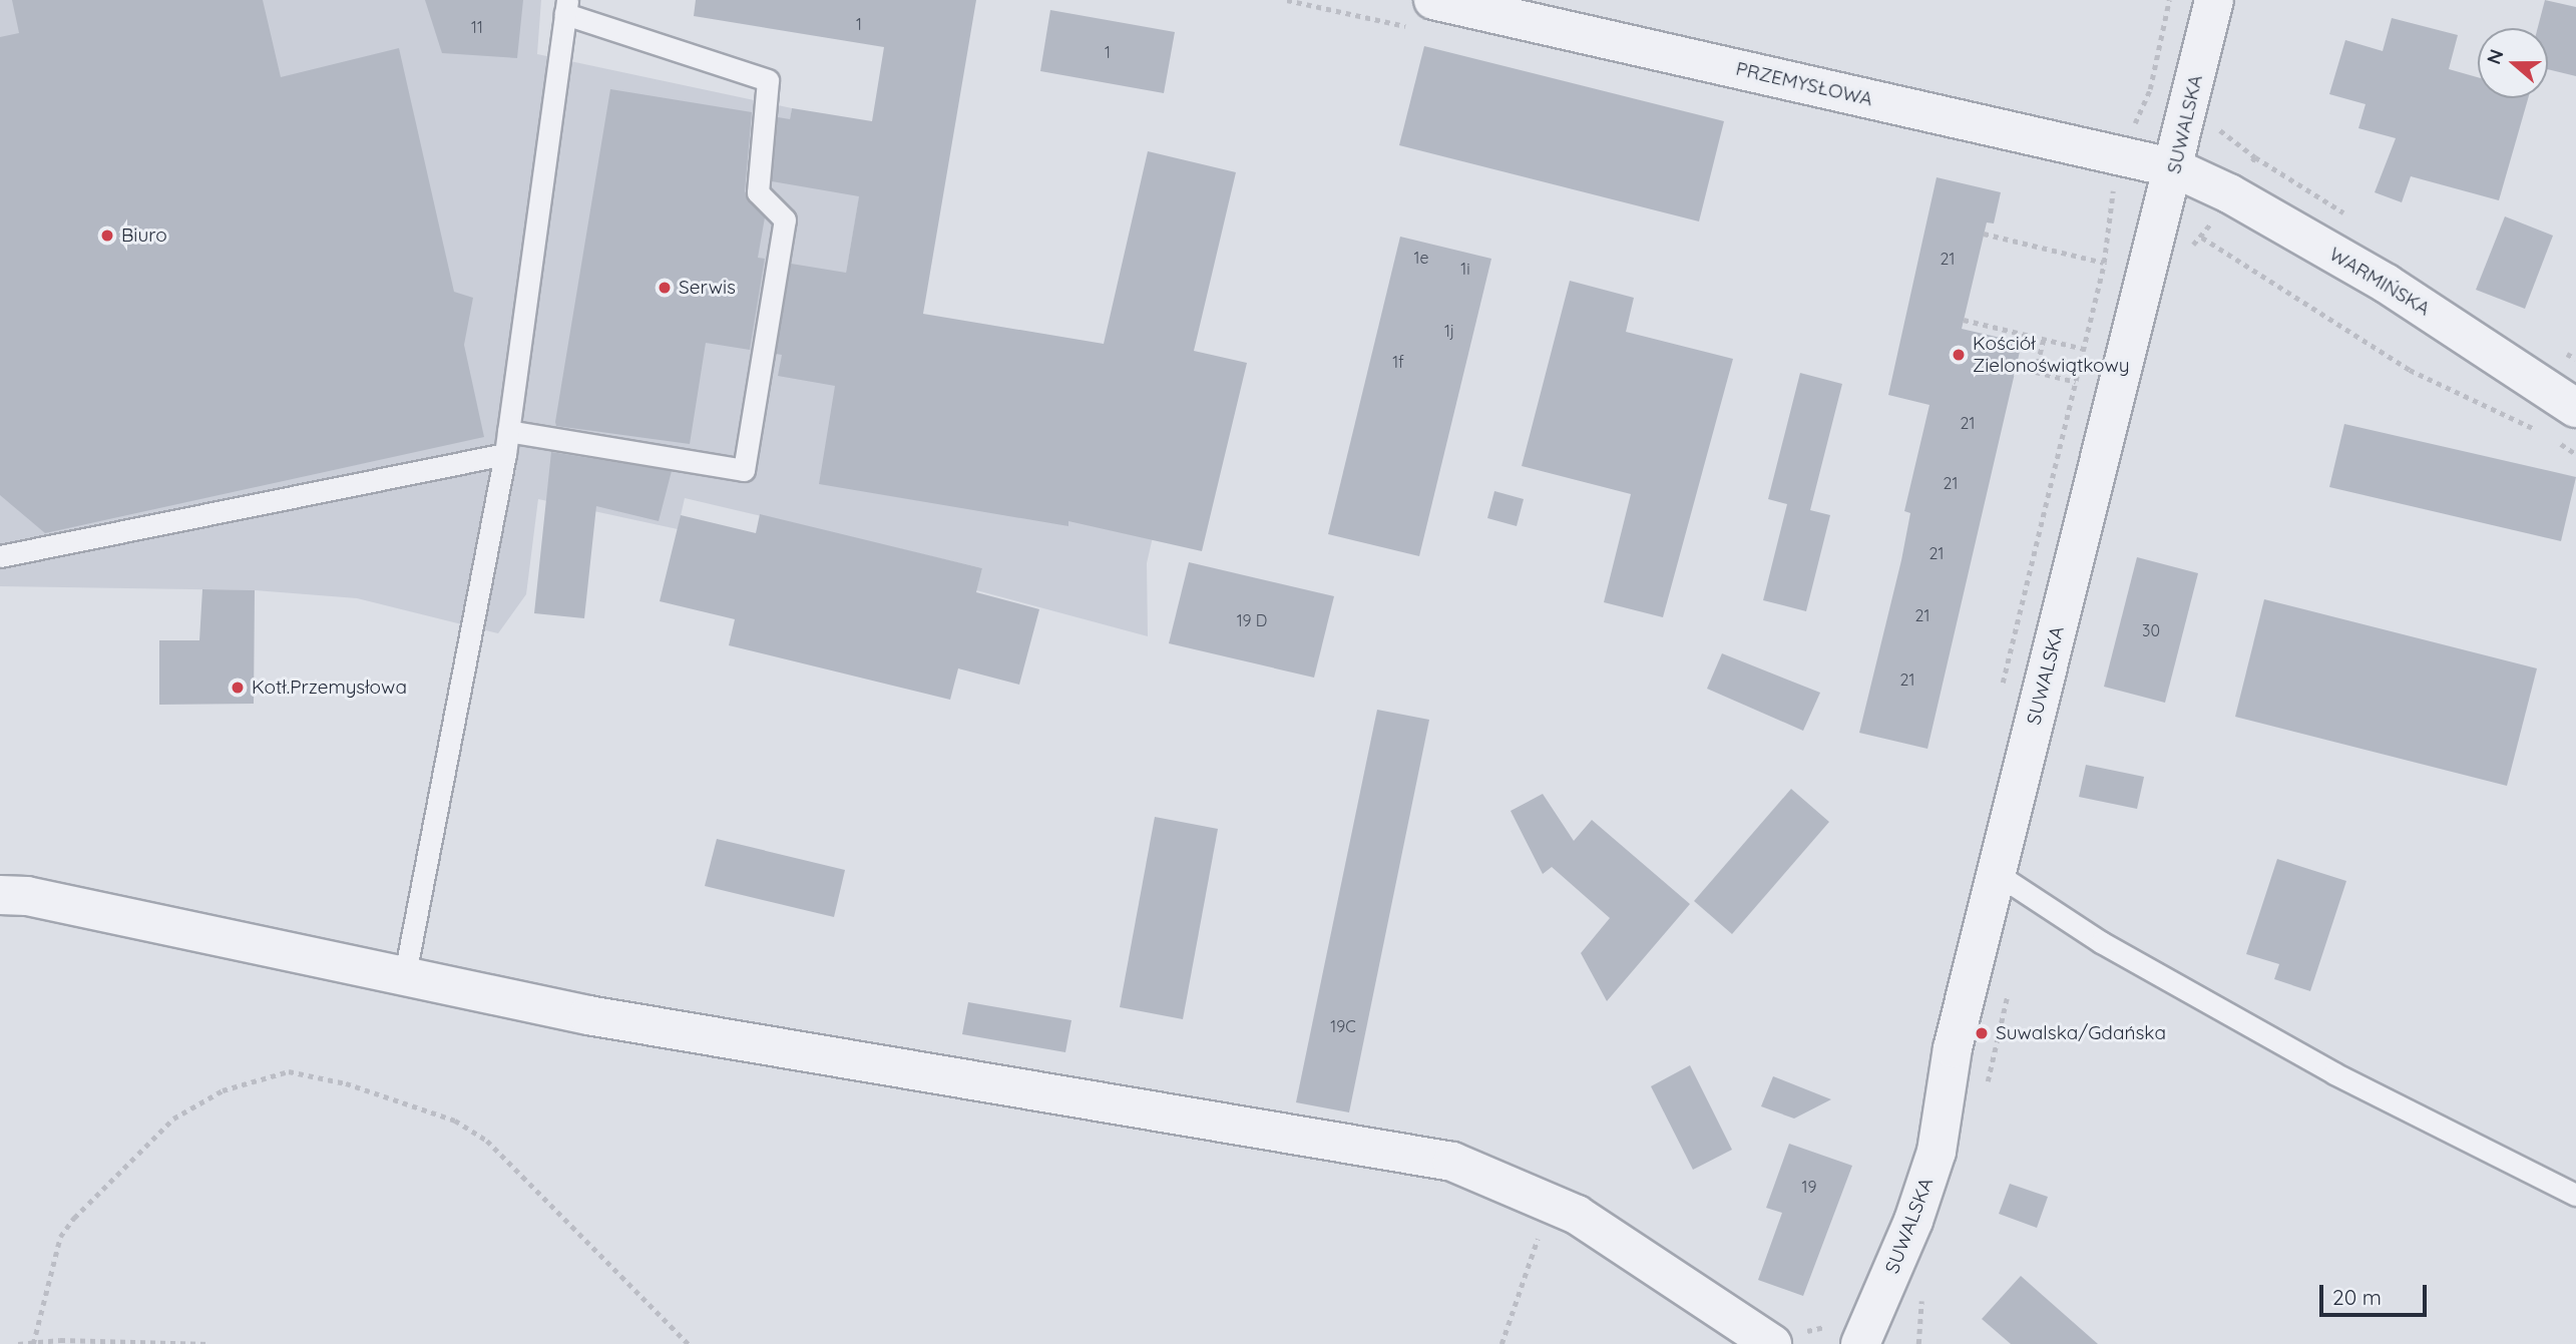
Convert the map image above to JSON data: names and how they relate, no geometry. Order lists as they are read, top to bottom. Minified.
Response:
{"streets":{"street":["PRZEMYSŁOWA","SUWALSKA","WARMIŃSKA"]},"crossings":[["PRZEMYSŁOWA","SUWALSKA"],["PRZEMYSŁOWA","WARMIŃSKA"],["SUWALSKA","WARMIŃSKA"]],"places":["Biuro","Serwis","Kościół Zielonoświątkowy","Kotł.Przemysłowa","Suwalska/Gdańska"],"house_numbers":["1","11","1","1e","21","1i","1j","1f","21","21","21","21","19 D","30","21","19C","19"],"scale_bar":"20 m","north":"left"}
